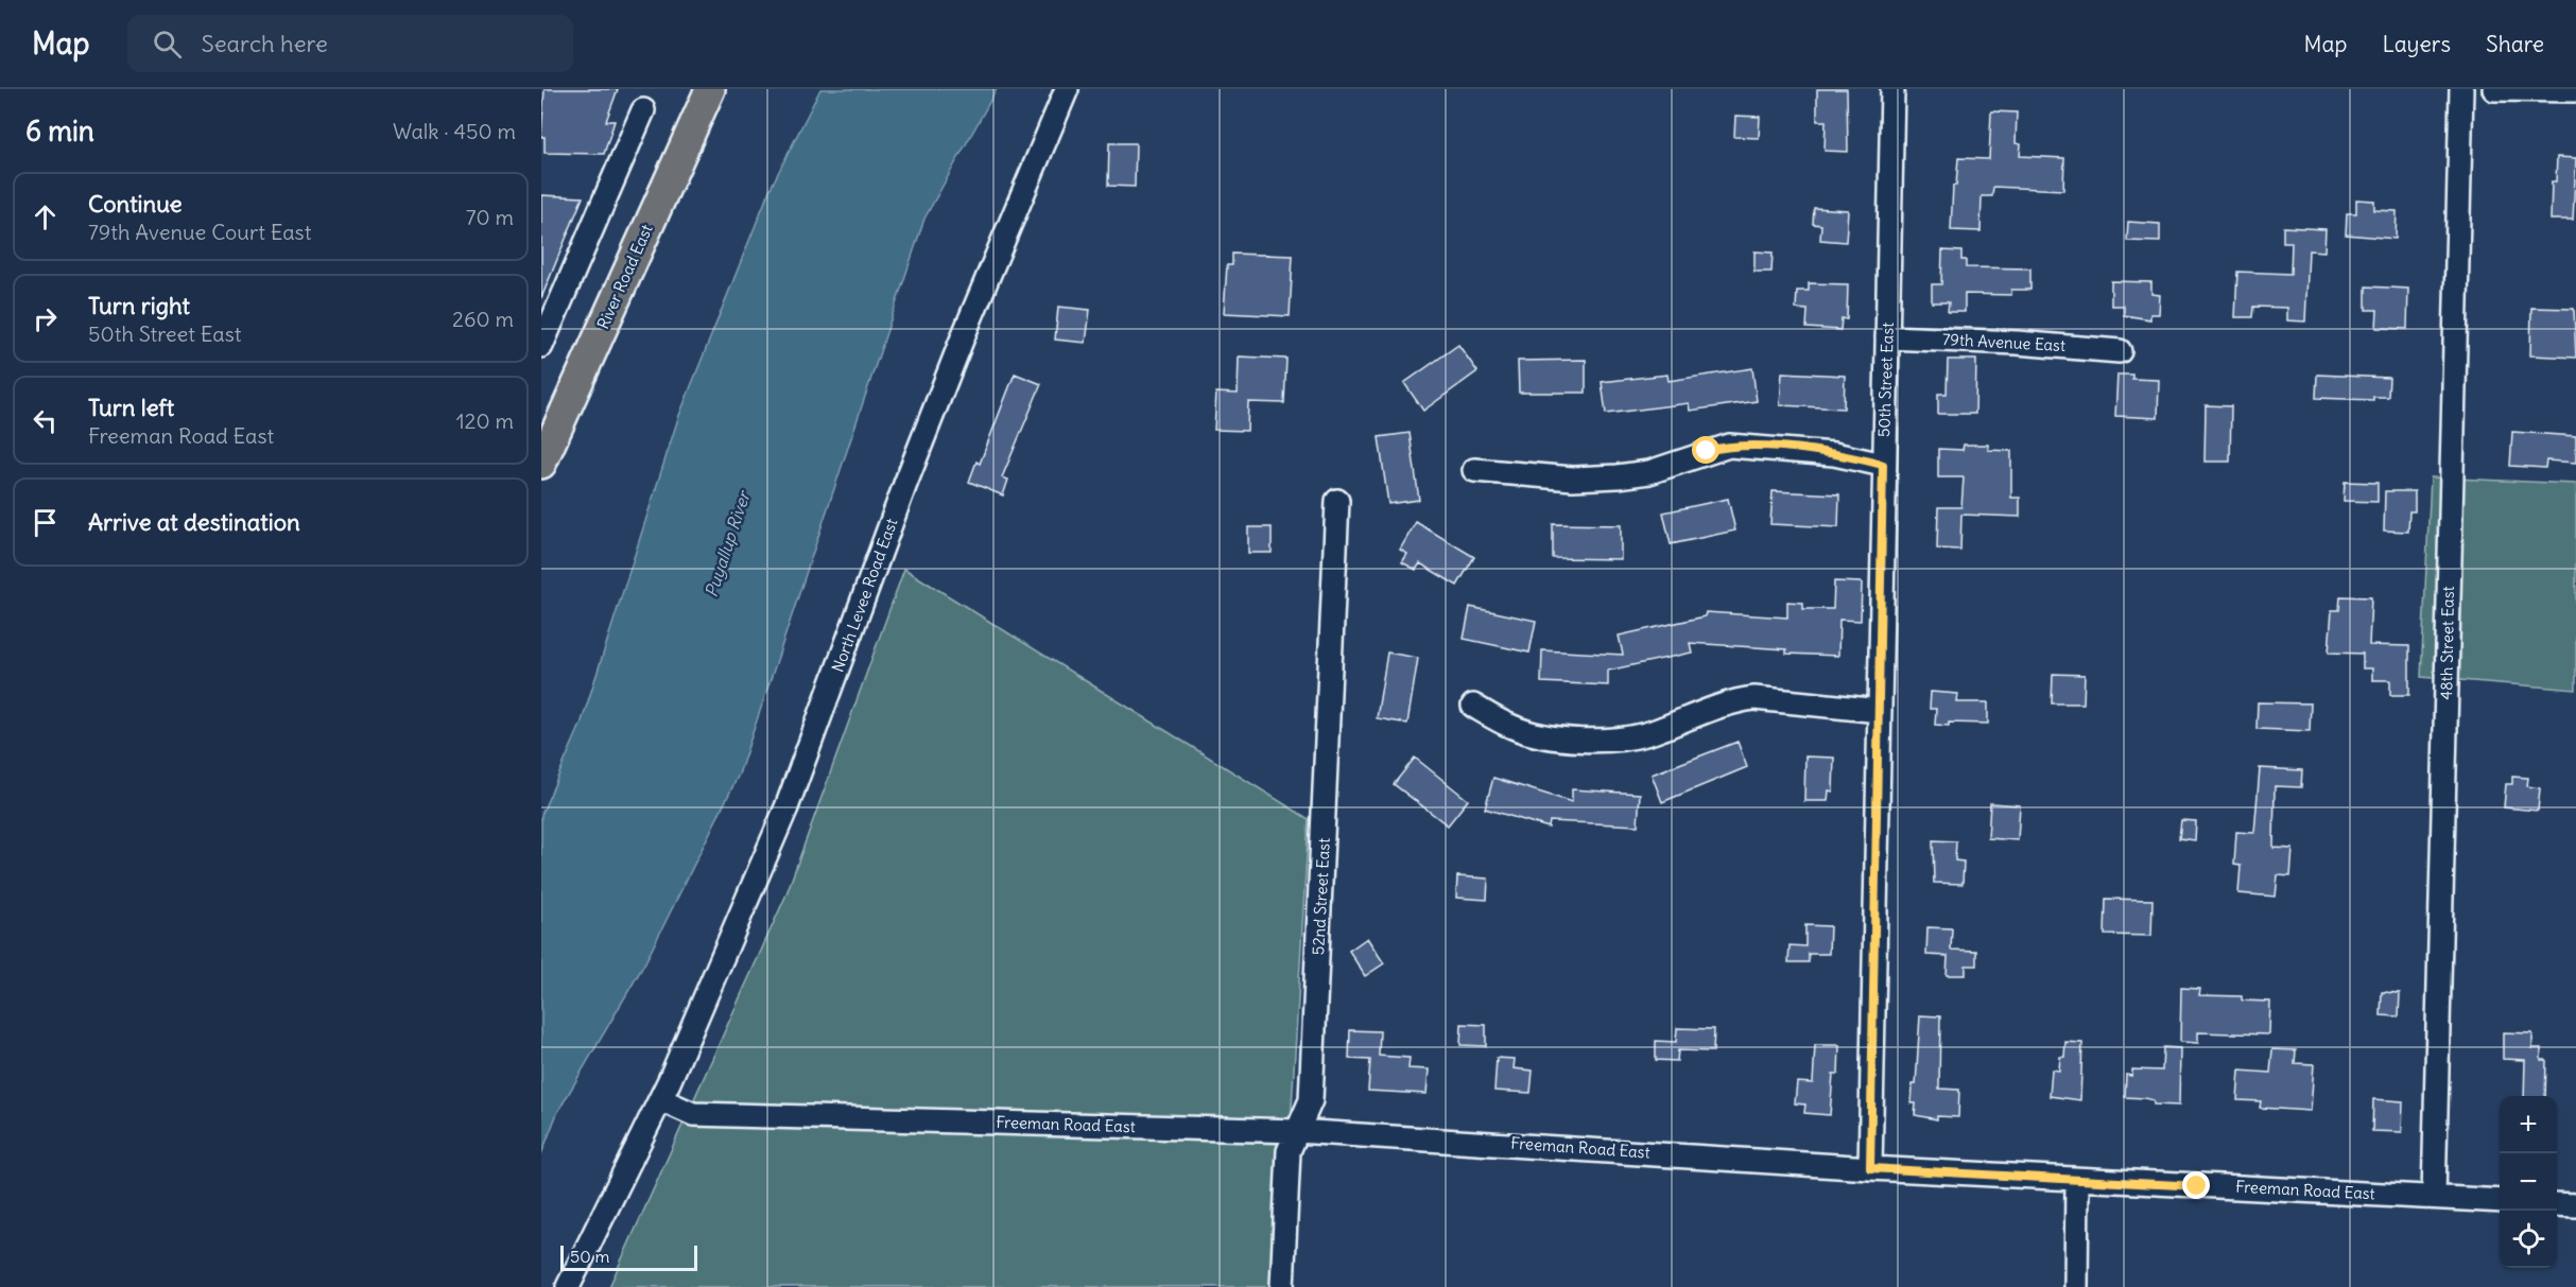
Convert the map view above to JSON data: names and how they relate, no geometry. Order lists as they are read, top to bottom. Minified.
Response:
{"streets":{"main road":["River Road East"],"street":["79th Avenue East","50th Street East","North Levee Road East","48th Street East","52nd Street East","Freeman Road East"]},"crossings":[["79th Avenue East","50th Street East"],["50th Street East","Freeman Road East"],["North Levee Road East","Freeman Road East"],["48th Street East","Freeman Road East"],["52nd Street East","Freeman Road East"]],"water":["Puyallup River"],"scale_bar":"50 m","page":{"header":"Map","search":"Search here","nav":["Map","Layers","Share"],"heading":["6 min","Walk · 450 m"],"list":[["Continue","79th Avenue Court East","70 m"],["Turn right","50th Street East","260 m"],["Turn left","Freeman Road East","120 m"],"Arrive at destination"],"map_buttons":["+","−"],"scale":"50 m"}}
